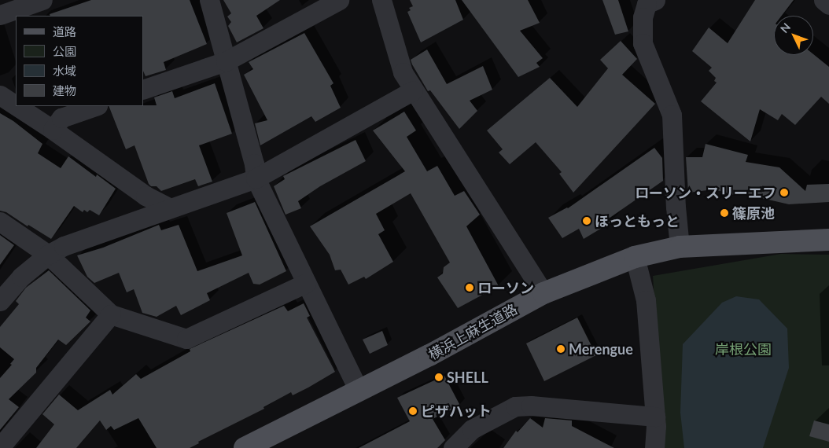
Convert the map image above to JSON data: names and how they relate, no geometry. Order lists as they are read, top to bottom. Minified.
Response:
{"streets":{"main road":["横浜上麻生道路"]},"parks":["岸根公園"],"places":["ローソン・スリーエフ","篠原池","ほっともっと","ローソン","Merengue","SHELL","ピザハット"],"legend":["道路","公園","水域","建物"],"north":"top left"}
